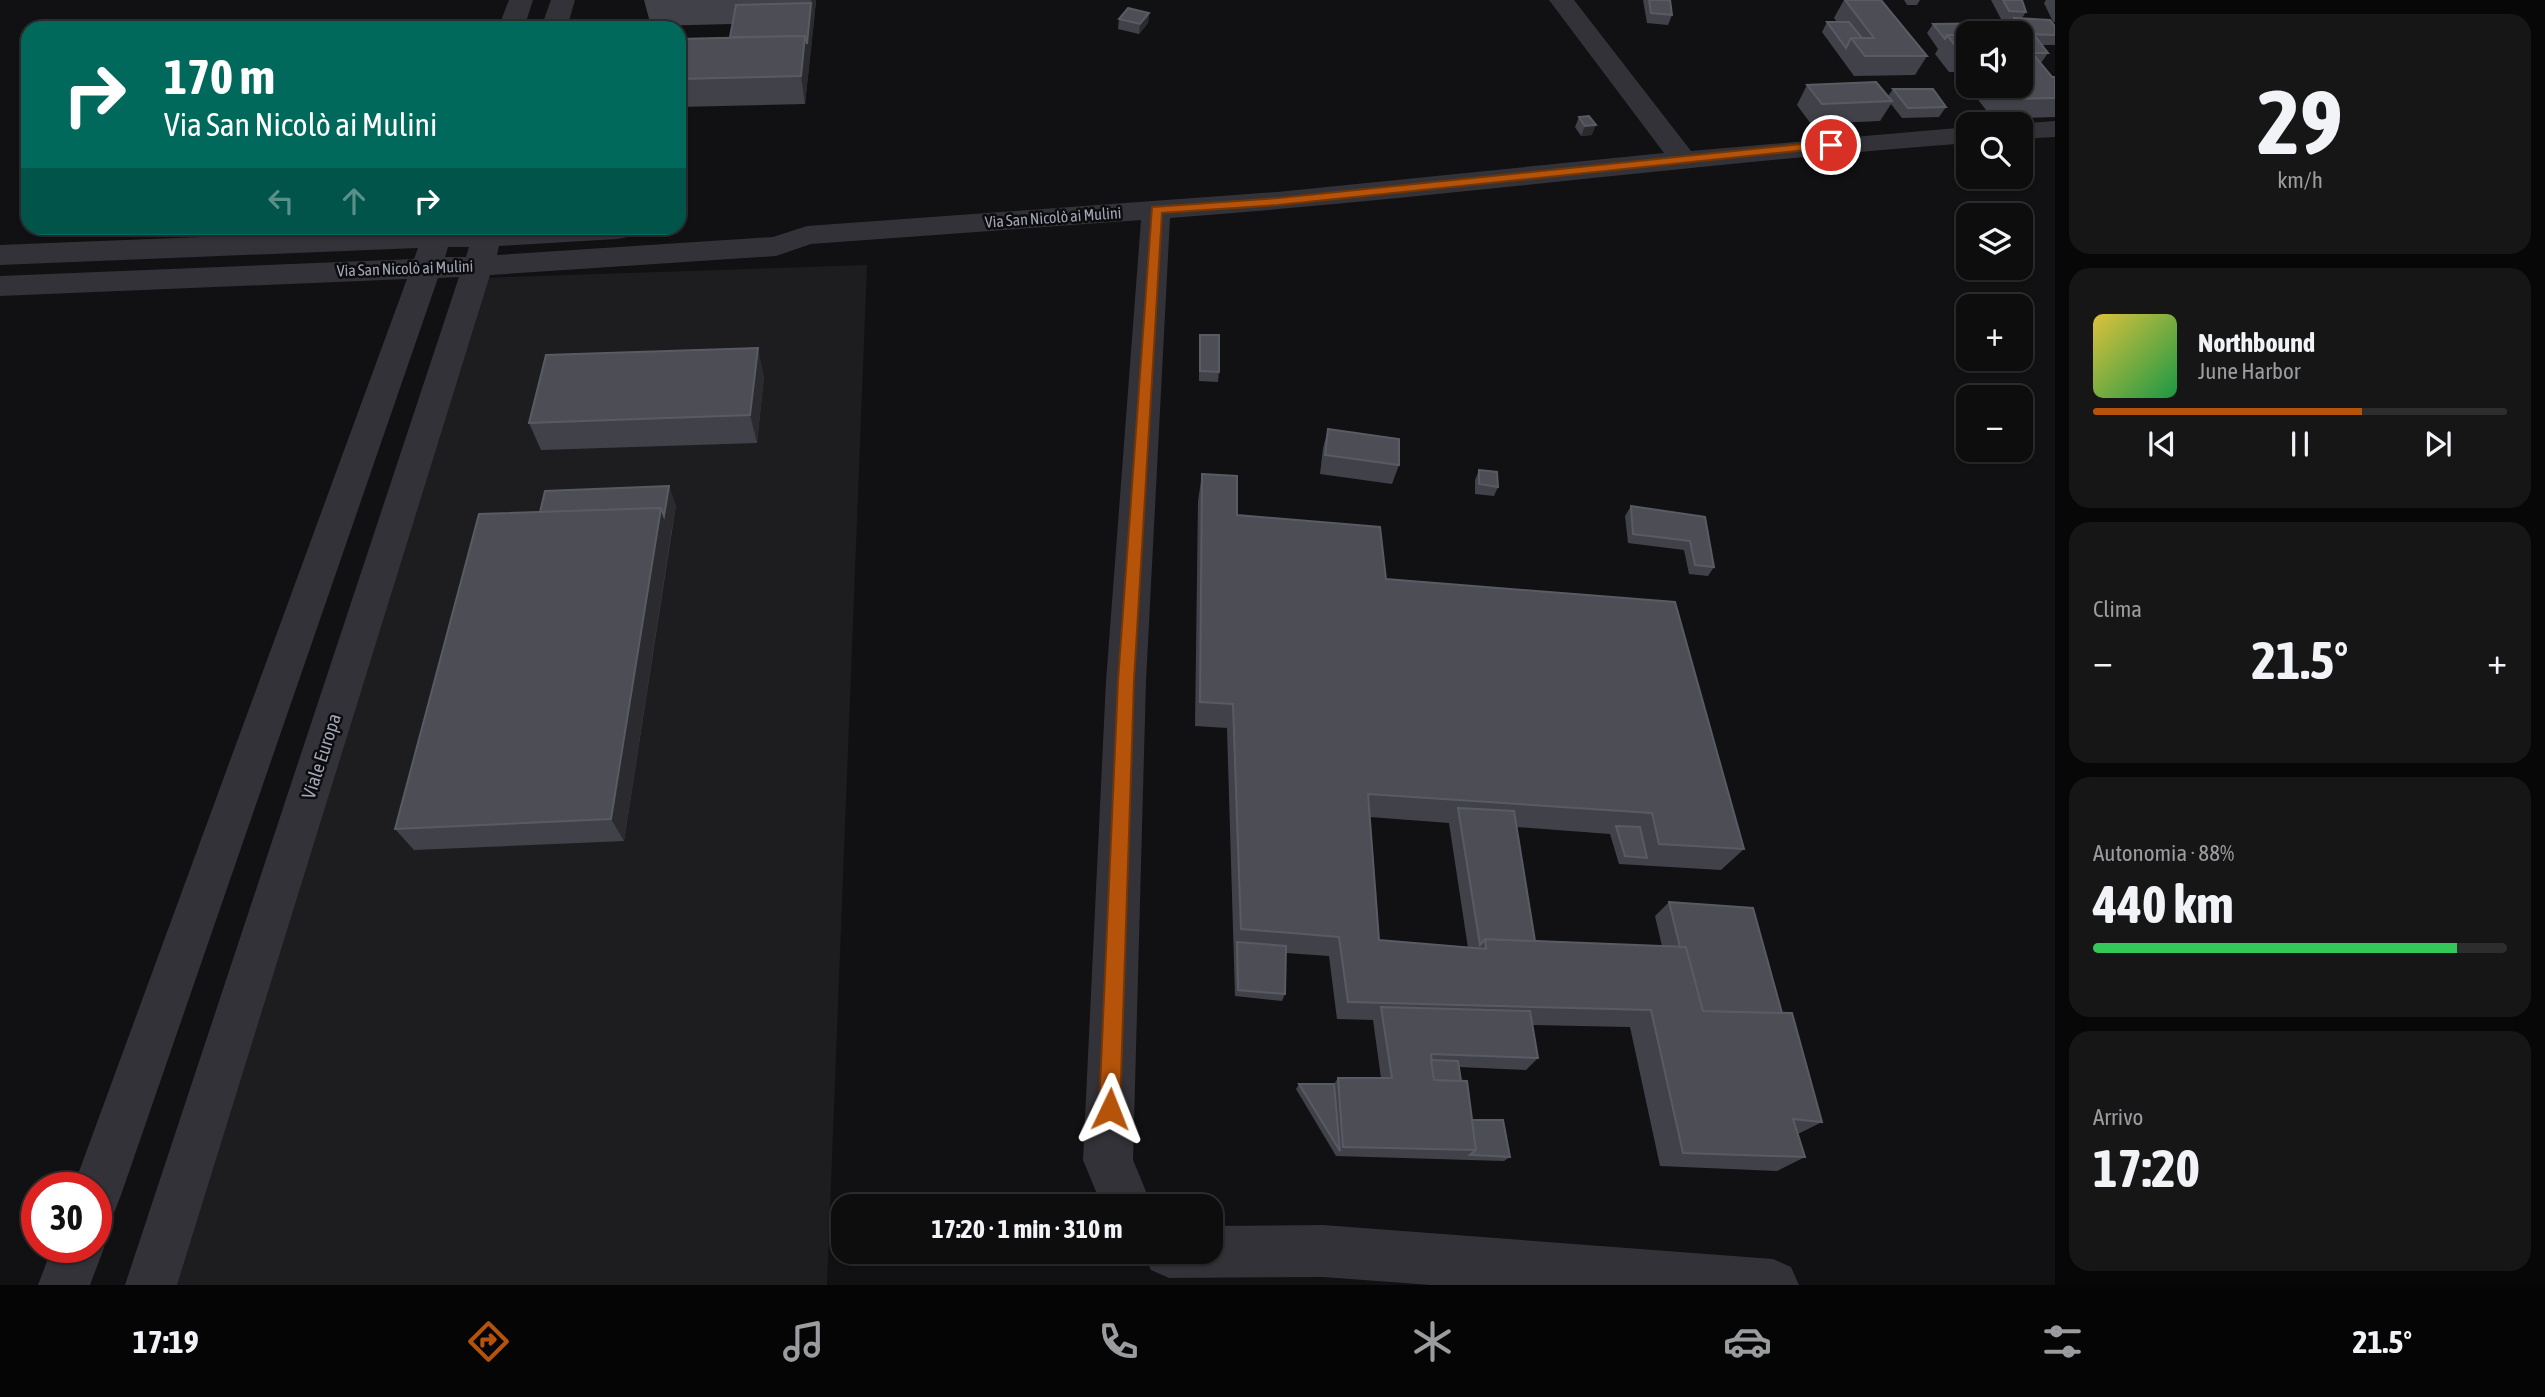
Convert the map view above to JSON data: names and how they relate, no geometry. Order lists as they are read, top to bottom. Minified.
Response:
{"streets":{"street":["Via San Nicolò ai Mulini","Viale Europa"]},"crossings":[["Via San Nicolò ai Mulini","Viale Europa"]],"page":{"tile":[["29","km/h"],"Clima",["Autonomia · 88%","440 km"],["Arrivo","17:20"]],"map_buttons":["+","−"],"turn":["170 m","Via San Nicolò ai Mulini"],"song":["Northbound","June Harbor"],"heat":["−","21.5°","+"],"limit":"30","trip":"17:20 · 1 min · 310 m","tabs":["17:19","21.5°"]}}
